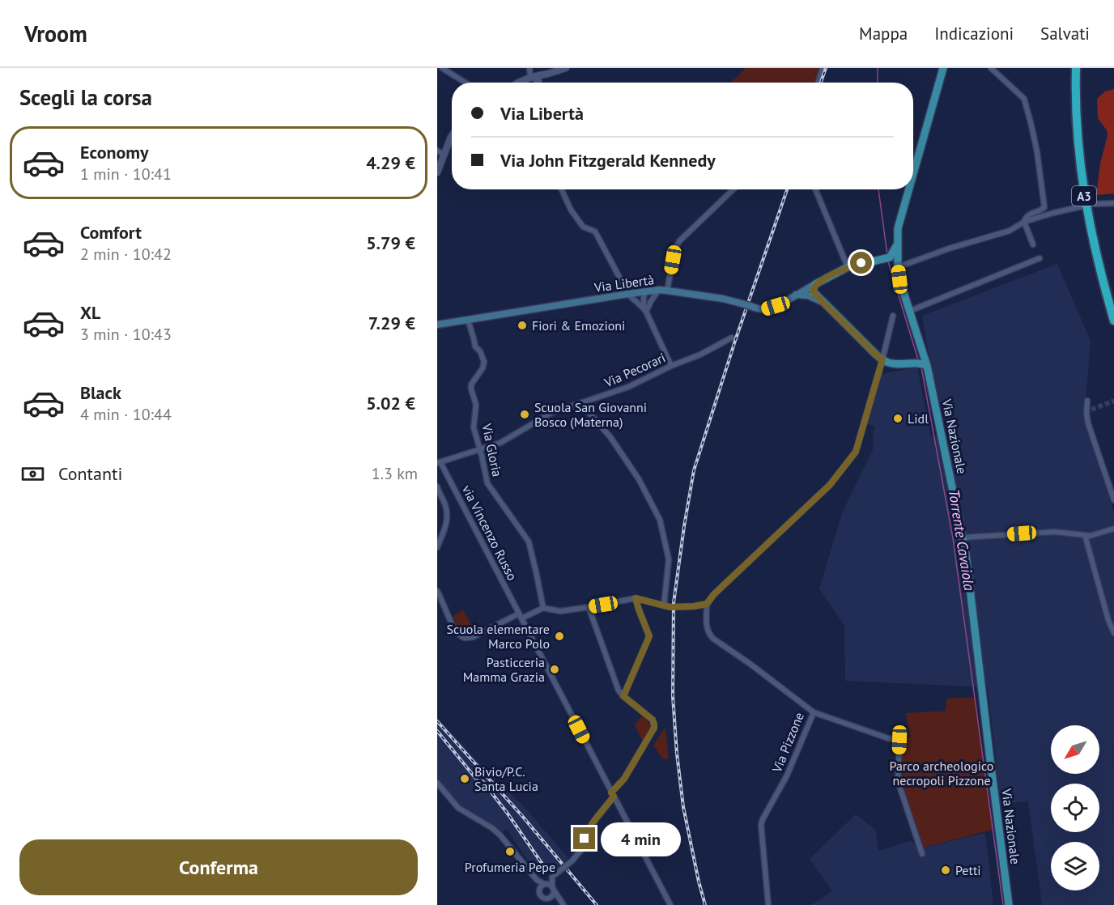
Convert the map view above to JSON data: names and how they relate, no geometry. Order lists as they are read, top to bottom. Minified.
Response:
{"streets":{"highway":["A3"],"main road":["Via Libertà","Via Nazionale"],"street":["Via Pecorari","Via Gloria","via Vincenzo Russo","Via Pizzone"]},"crossings":[["Via Libertà","Via Gloria"],["Via Pecorari","Via Gloria"],["Via Pecorari","via Vincenzo Russo"]],"water":["Torrente Cavaiola"],"parks":["Parco archeologico necropoli Pizzone"],"places":["Fiori & Emozioni","Scuola San Giovanni Bosco (Materna)","Lidl","Scuola elementare Marco Polo","Pasticceria Mamma Grazia","Bivio/P.C. Santa Lucia","Profumeria Pepe","Petti"],"north":"bottom left","page":{"header":"Vroom","nav":["Mappa","Indicazioni","Salvati"],"heading":"Scegli la corsa","banner":["Via Libertà","Via John Fitzgerald Kennedy"],"list":[{"name":"Economy","note":"1 min · 10:41","value":"4.29 €"},{"name":"Comfort","note":"2 min · 10:42","value":"5.79 €"},{"name":"XL","note":"3 min · 10:43","value":"7.29 €"},{"name":"Black","note":"4 min · 10:44","value":"5.02 €"}],"pay":["Contanti","1.3 km"],"bubble":"4 min","buttons":"Conferma"}}
